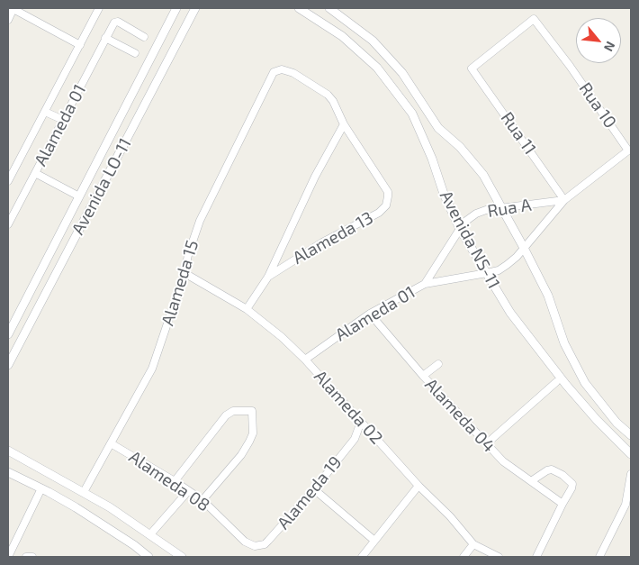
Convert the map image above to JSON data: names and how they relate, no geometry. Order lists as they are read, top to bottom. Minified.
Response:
{"streets":{"street":["Rua 10","Alameda 01","Rua 11","Avenida LO-11","Rua A","Alameda 13","Avenida NS-11","Alameda 15","Alameda 02","Alameda 04","Alameda 08","Alameda 19"]},"crossings":[["Rua 10","Rua 11"],["Rua 10","Rua A"],["Alameda 01","Rua A"],["Alameda 01","Alameda 02"],["Alameda 01","Alameda 04"],["Rua 11","Rua A"],["Rua A","Avenida NS-11"],["Alameda 13","Alameda 15"],["Alameda 13","Alameda 02"],["Alameda 15","Alameda 02"],["Alameda 15","Alameda 08"],["Alameda 02","Alameda 19"],["Alameda 08","Alameda 19"]],"north":"bottom right"}
